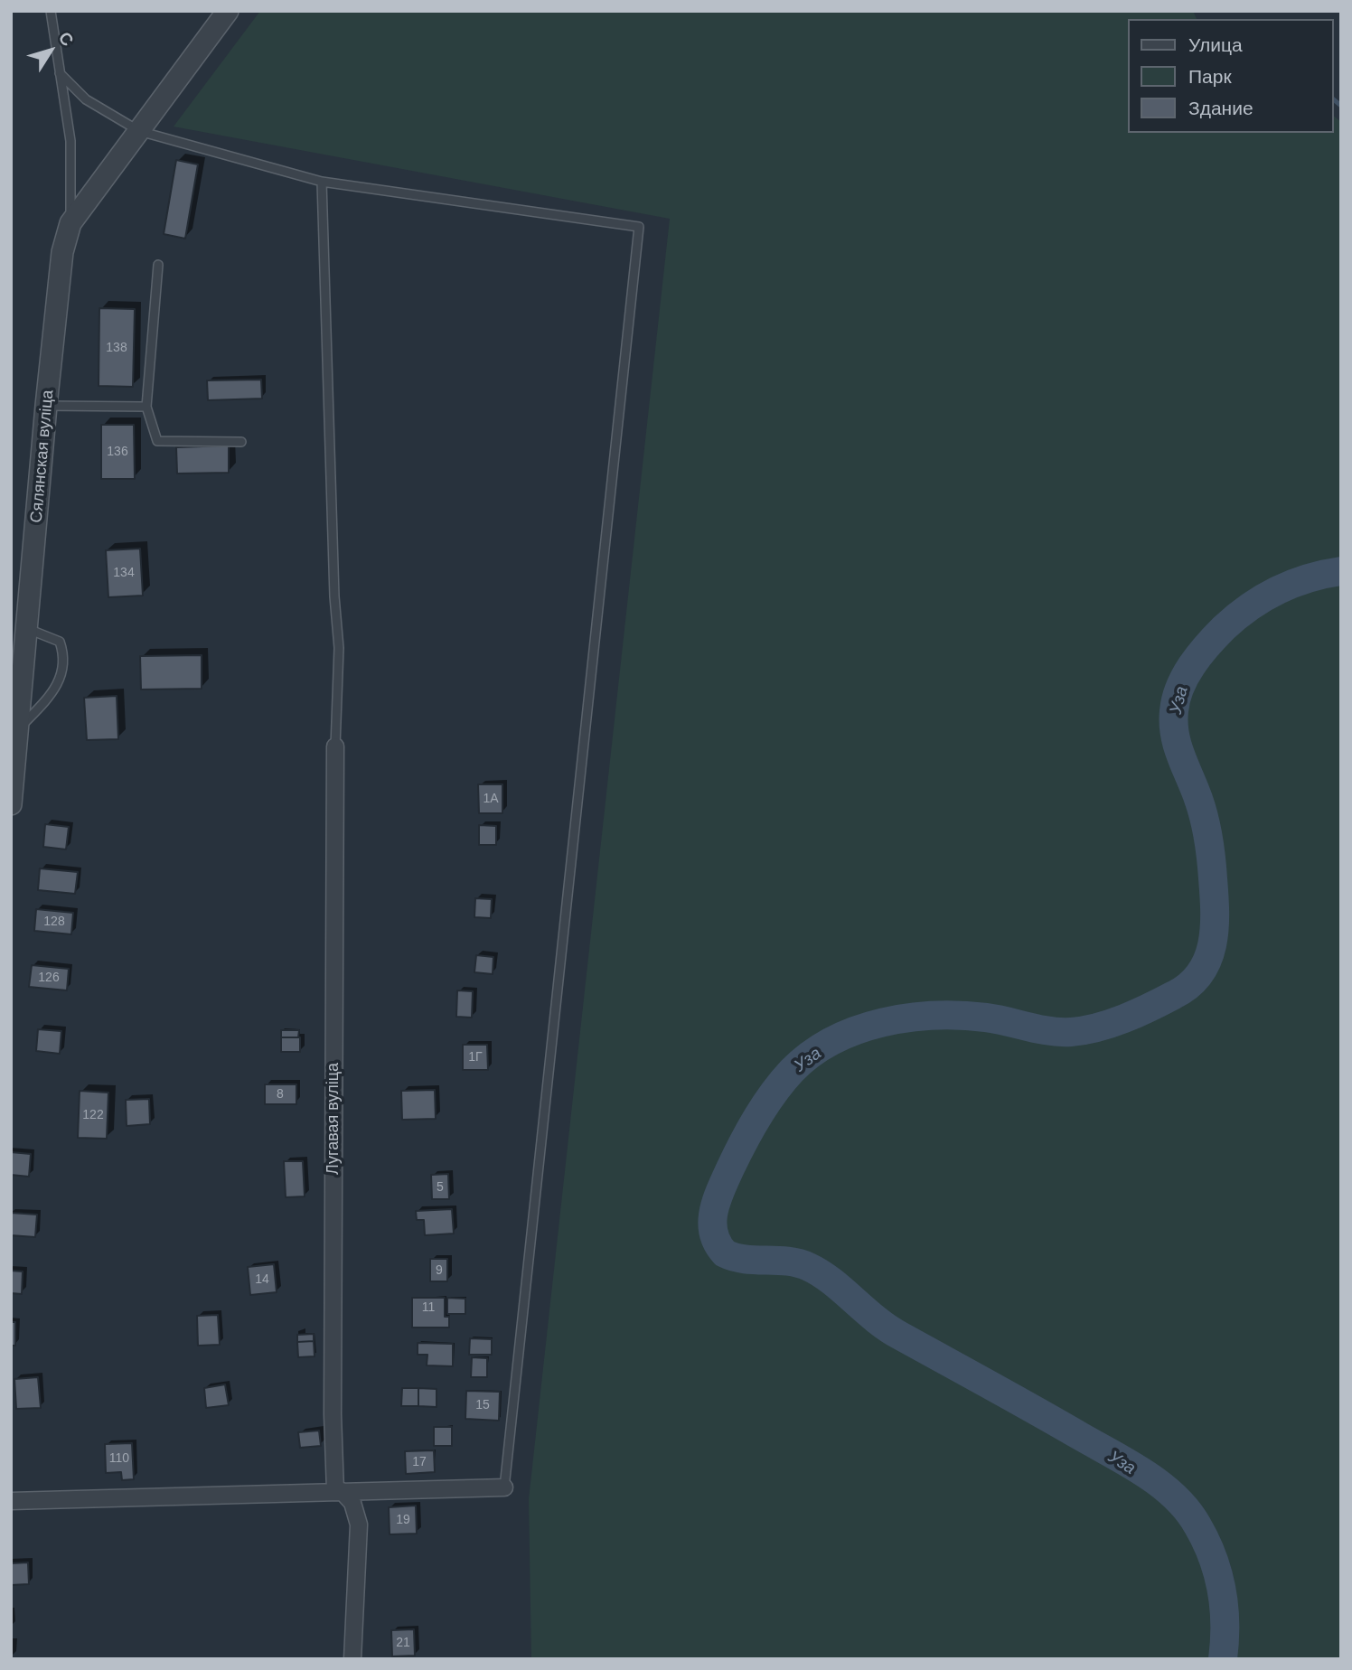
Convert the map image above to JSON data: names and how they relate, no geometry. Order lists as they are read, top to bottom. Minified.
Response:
{"streets":{"street":["Сялянская вуліца","Лугавая вуліца"]},"water":["Уза"],"house_numbers":["138","136","134","1А","128","126","1Г","8","122","5","9","14","11","15","110","17","19","21"],"legend":["Улица","Парк","Здание"],"north":"top right"}
